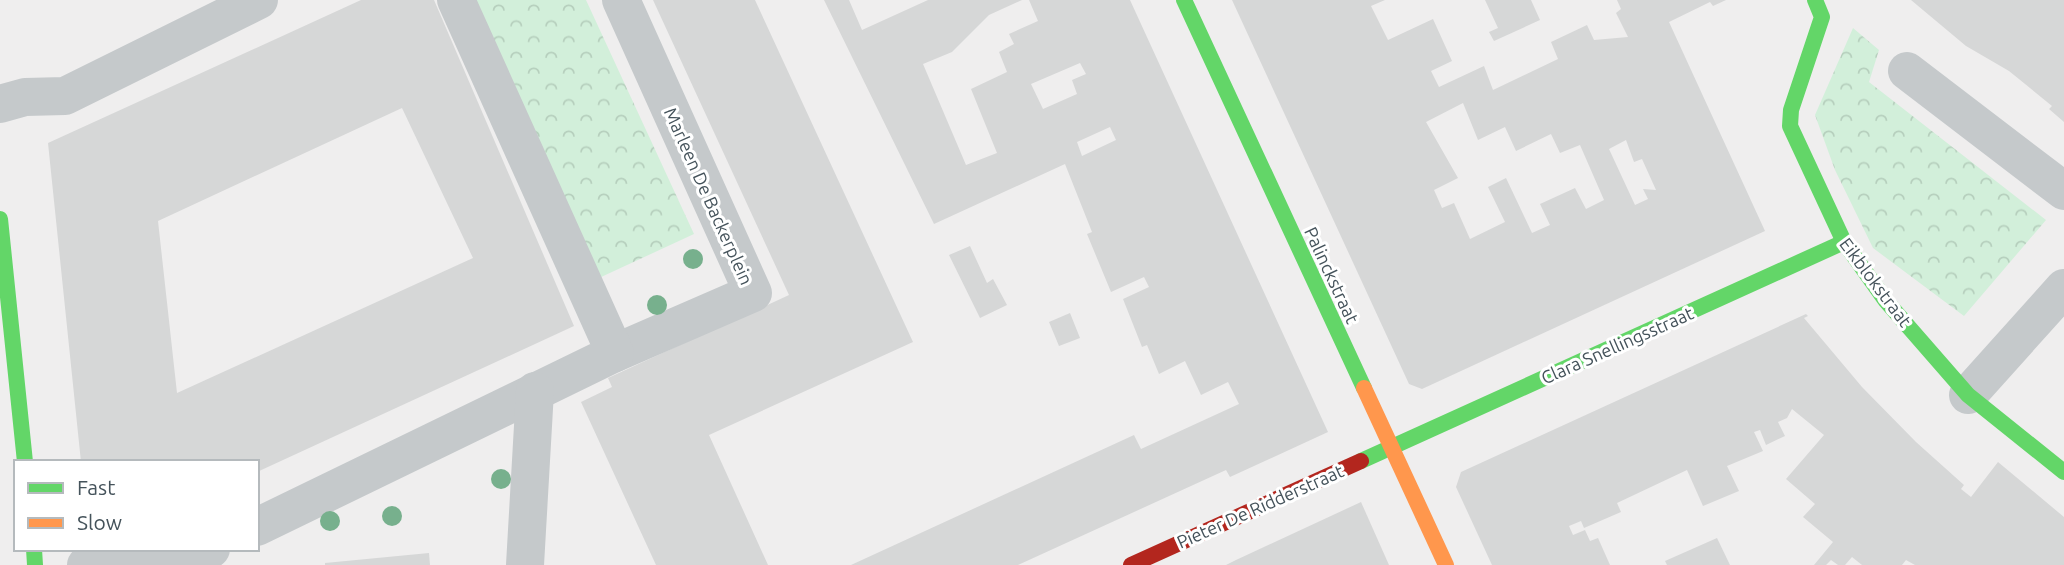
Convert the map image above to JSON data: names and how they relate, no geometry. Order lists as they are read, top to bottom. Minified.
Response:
{"streets":{"street":["Marleen De Backerplein","Palinckstraat","Eikblokstraat","Clara Snellingsstraat","Pieter De Ridderstraat"]},"crossings":[["Palinckstraat","Clara Snellingsstraat"],["Palinckstraat","Pieter De Ridderstraat"],["Eikblokstraat","Clara Snellingsstraat"],["Clara Snellingsstraat","Pieter De Ridderstraat"]],"legend":["Fast","Slow"]}
